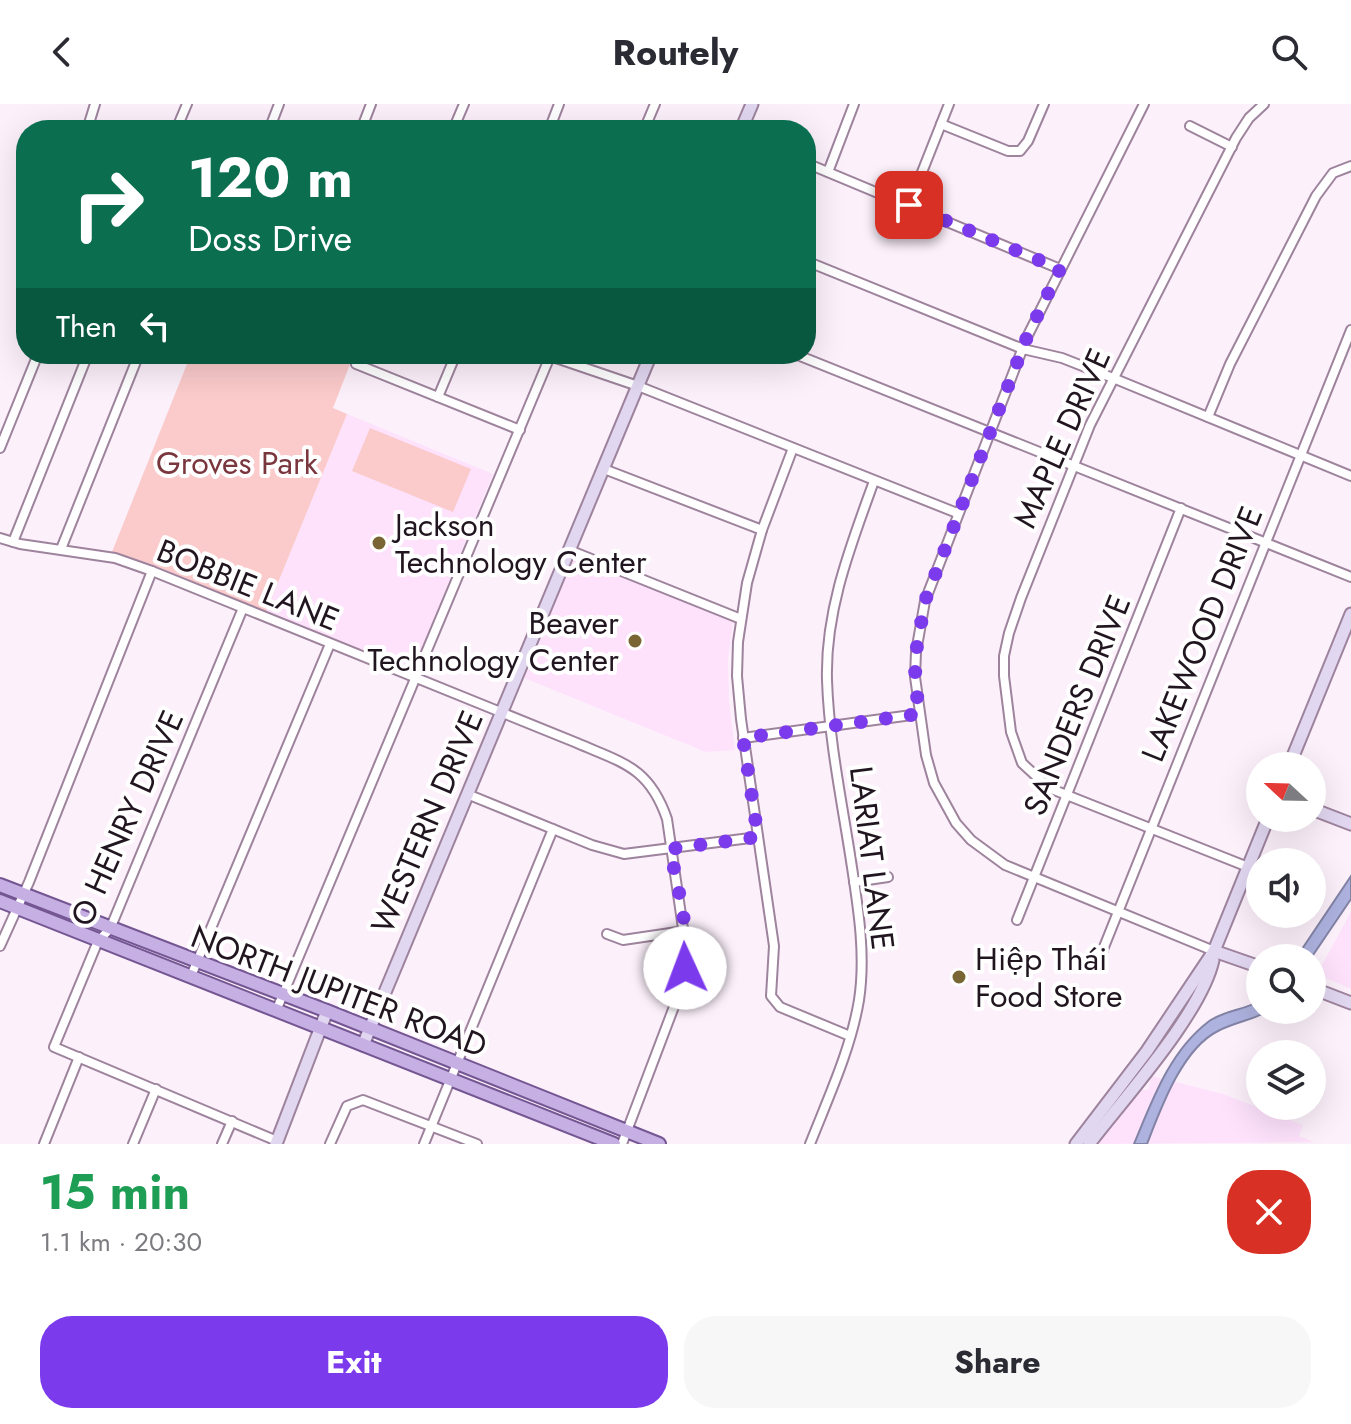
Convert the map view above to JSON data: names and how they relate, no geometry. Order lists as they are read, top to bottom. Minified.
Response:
{"streets":{"main road":["NORTH JUPITER ROAD"],"street":["MAPLE DRIVE","BOBBIE LANE","LAKEWOOD DRIVE","SANDERS DRIVE","O HENRY DRIVE","WESTERN DRIVE","LARIAT LANE"]},"crossings":[["MAPLE DRIVE","LAKEWOOD DRIVE"],["MAPLE DRIVE","SANDERS DRIVE"],["BOBBIE LANE","O HENRY DRIVE"],["BOBBIE LANE","WESTERN DRIVE"],["BOBBIE LANE","NORTH JUPITER ROAD"],["O HENRY DRIVE","NORTH JUPITER ROAD"],["WESTERN DRIVE","NORTH JUPITER ROAD"]],"parks":["Groves Park"],"places":["Jackson Technology Center","Beaver Technology Center","Hiệp Thái Food Store"],"north":"left","page":{"header":"Routely","turn":["120 m","Doss Drive"],"then":"Then","heading":["15 min","1.1 km · 20:30"],"buttons":["Exit","Share"]}}
